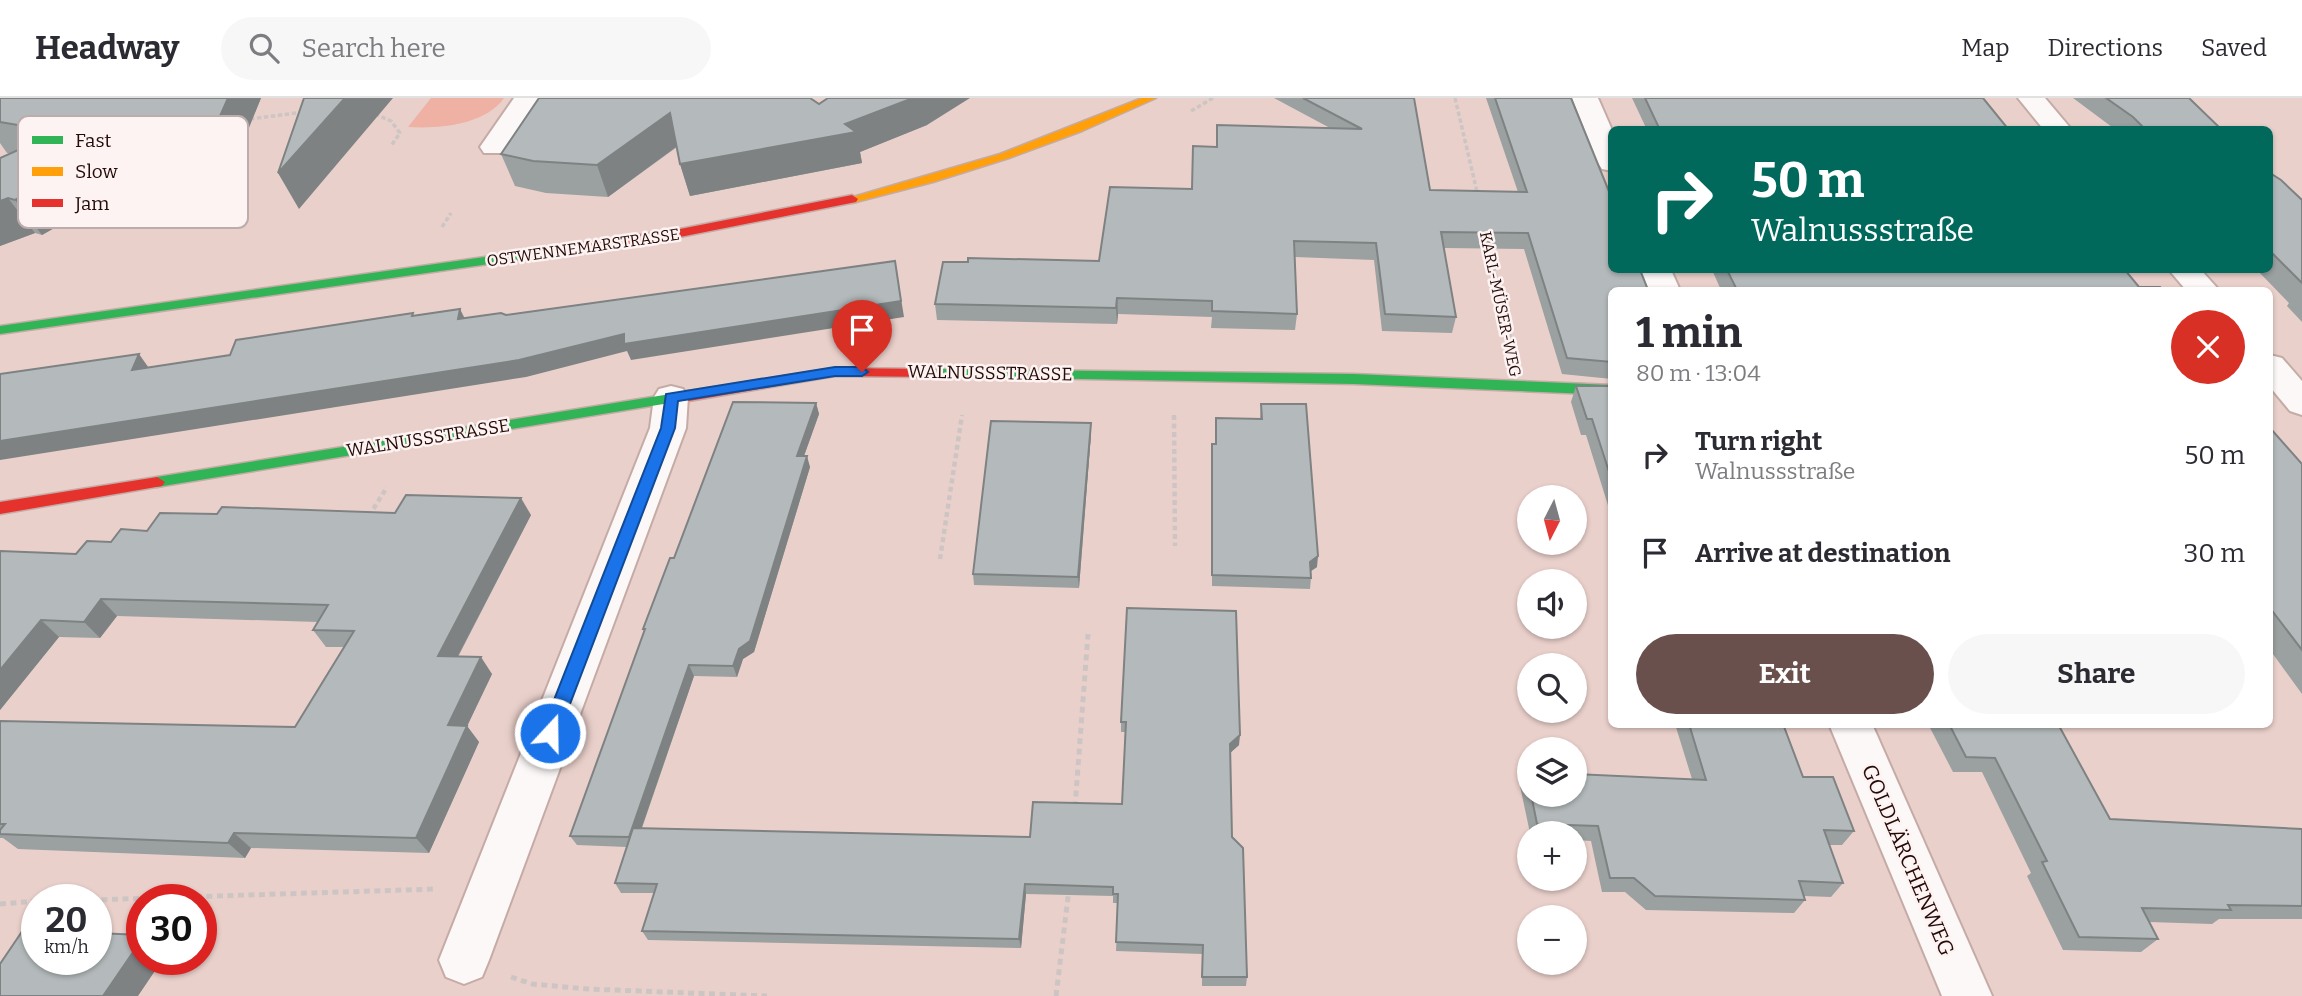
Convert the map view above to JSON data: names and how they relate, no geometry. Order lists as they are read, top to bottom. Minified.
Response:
{"streets":{"street":["OSTWENNEMARSTRASSE","WALNUSSSTRASSE","GOLDLÄRCHENWEG"],"path":["KARL-MÜSER-WEG"]},"crossings":[["KARL-MÜSER-WEG","WALNUSSSTRASSE"]],"legend":["Fast","Slow","Jam"],"north":"bottom","page":{"header":"Headway","search":"Search here","nav":["Map","Directions","Saved"],"turn":["50 m","Walnussstraße"],"heading":["1 min","80 m · 13:04"],"list":[{"name":"Turn right","note":"Walnussstraße","value":"50 m"},{"name":"Arrive at destination","value":"30 m"}],"map_buttons":["+","−"],"buttons":["Exit","Share"],"speed":"20 km/h","limit":"30"}}
